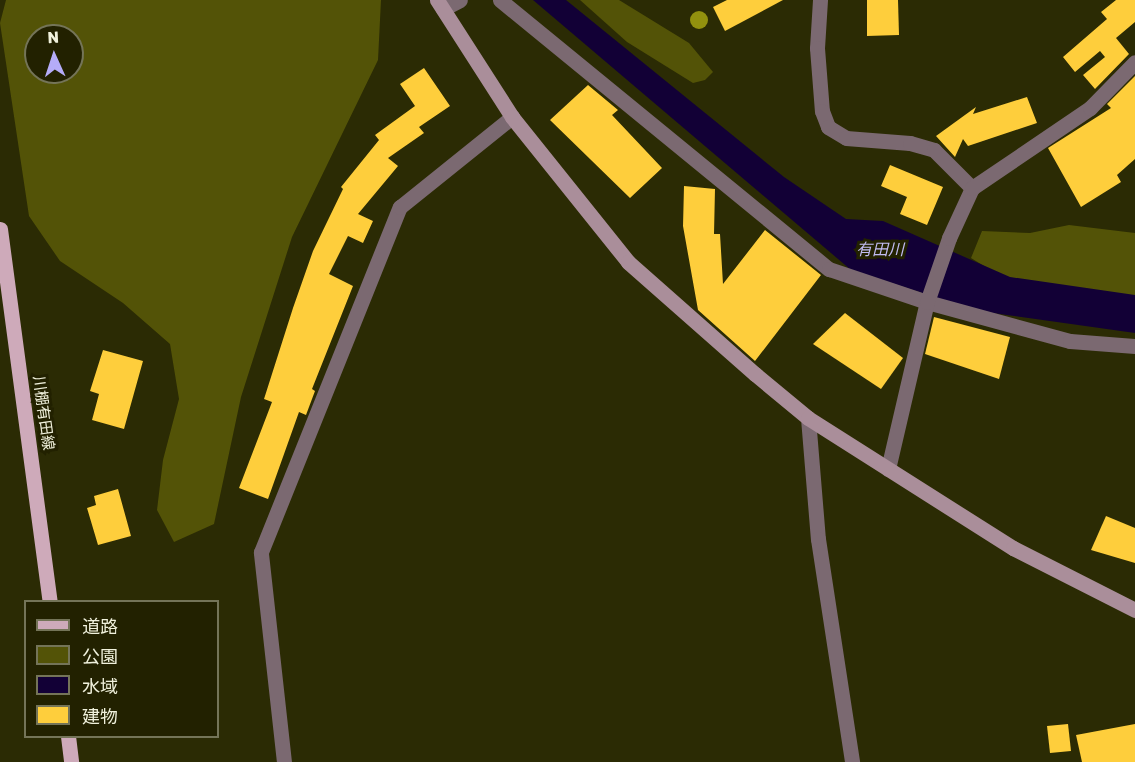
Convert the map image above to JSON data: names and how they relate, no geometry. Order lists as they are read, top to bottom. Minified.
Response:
{"streets":{"main road":["川棚有田線"]},"water":["有田川"],"legend":["道路","公園","水域","建物"],"north":"top"}
